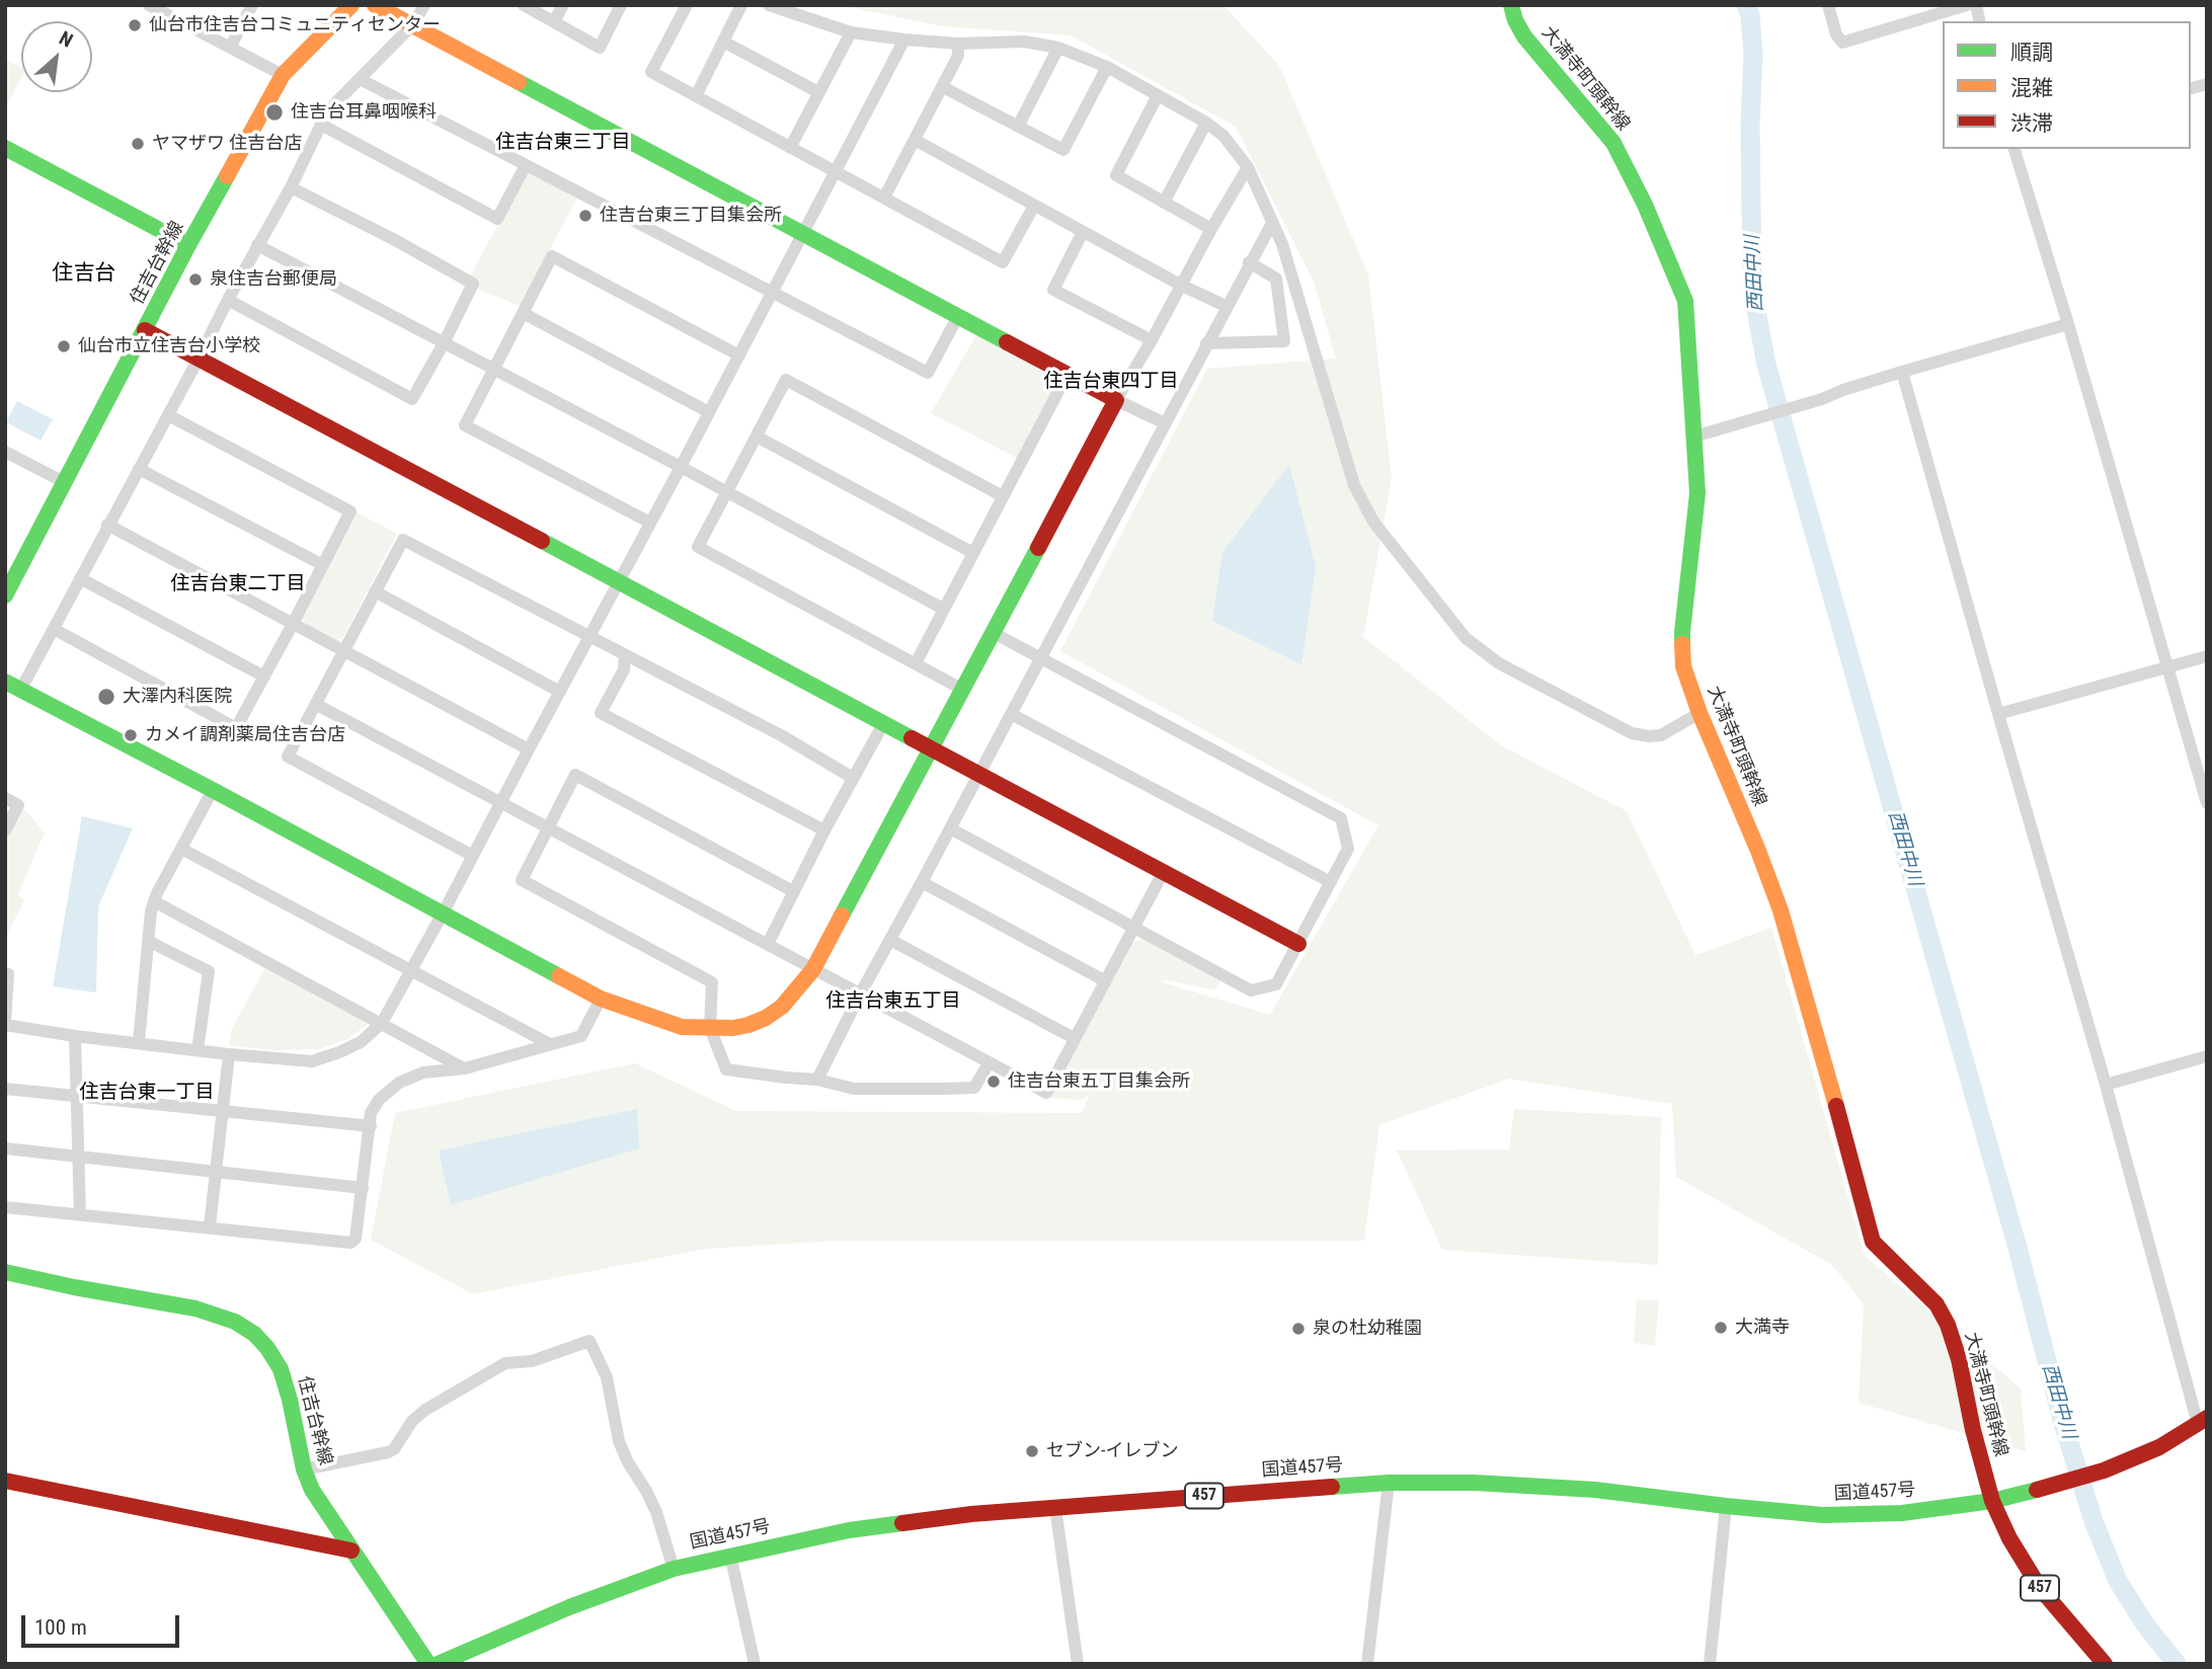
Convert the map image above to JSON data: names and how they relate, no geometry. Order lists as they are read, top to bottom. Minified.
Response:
{"streets":{"main road":["大満寺町頭幹線","住吉台幹線","国道457号","457"]},"crossings":[["大満寺町頭幹線","国道457号"],["大満寺町頭幹線","457"],["国道457号","457"]],"districts":["住吉台東三丁目","住吉台","住吉台東四丁目","住吉台東二丁目","住吉台東五丁目","住吉台東一丁目"],"water":["西田中川"],"places":["仙台市住吉台コミュニティセンター","住吉台耳鼻咽喉科","ヤマザワ 住吉台店","住吉台東三丁目集会所","泉住吉台郵便局","仙台市立住吉台小学校","大澤内科医院","カメイ調剤薬局住吉台店","住吉台東五丁目集会所","大満寺","泉の杜幼稚園","セブン-イレブン"],"legend":["順調","混雑","渋滞"],"scale_bar":"100 m","north":"top right"}
